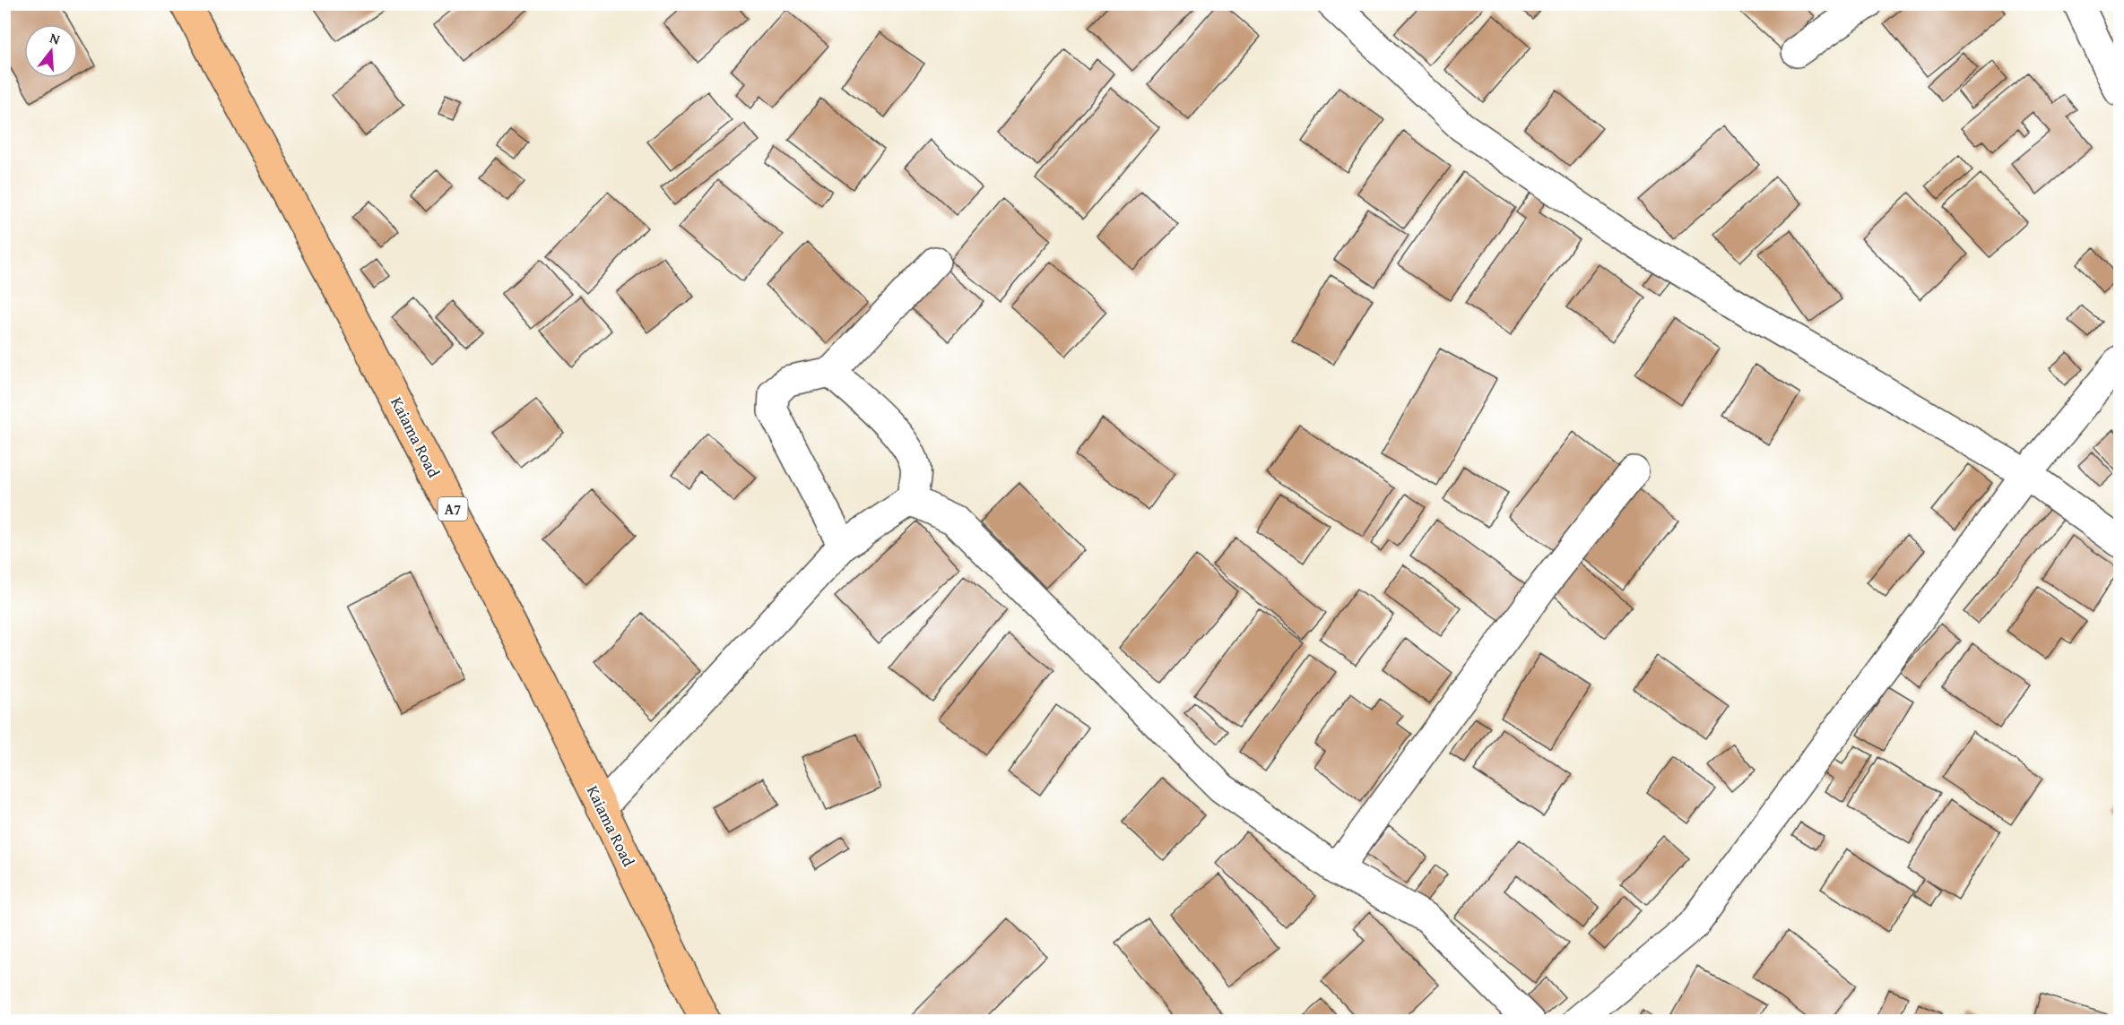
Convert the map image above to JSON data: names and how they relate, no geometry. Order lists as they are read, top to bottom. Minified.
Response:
{"streets":{"highway":["Kaiama Road","A7"]},"north":"top"}
